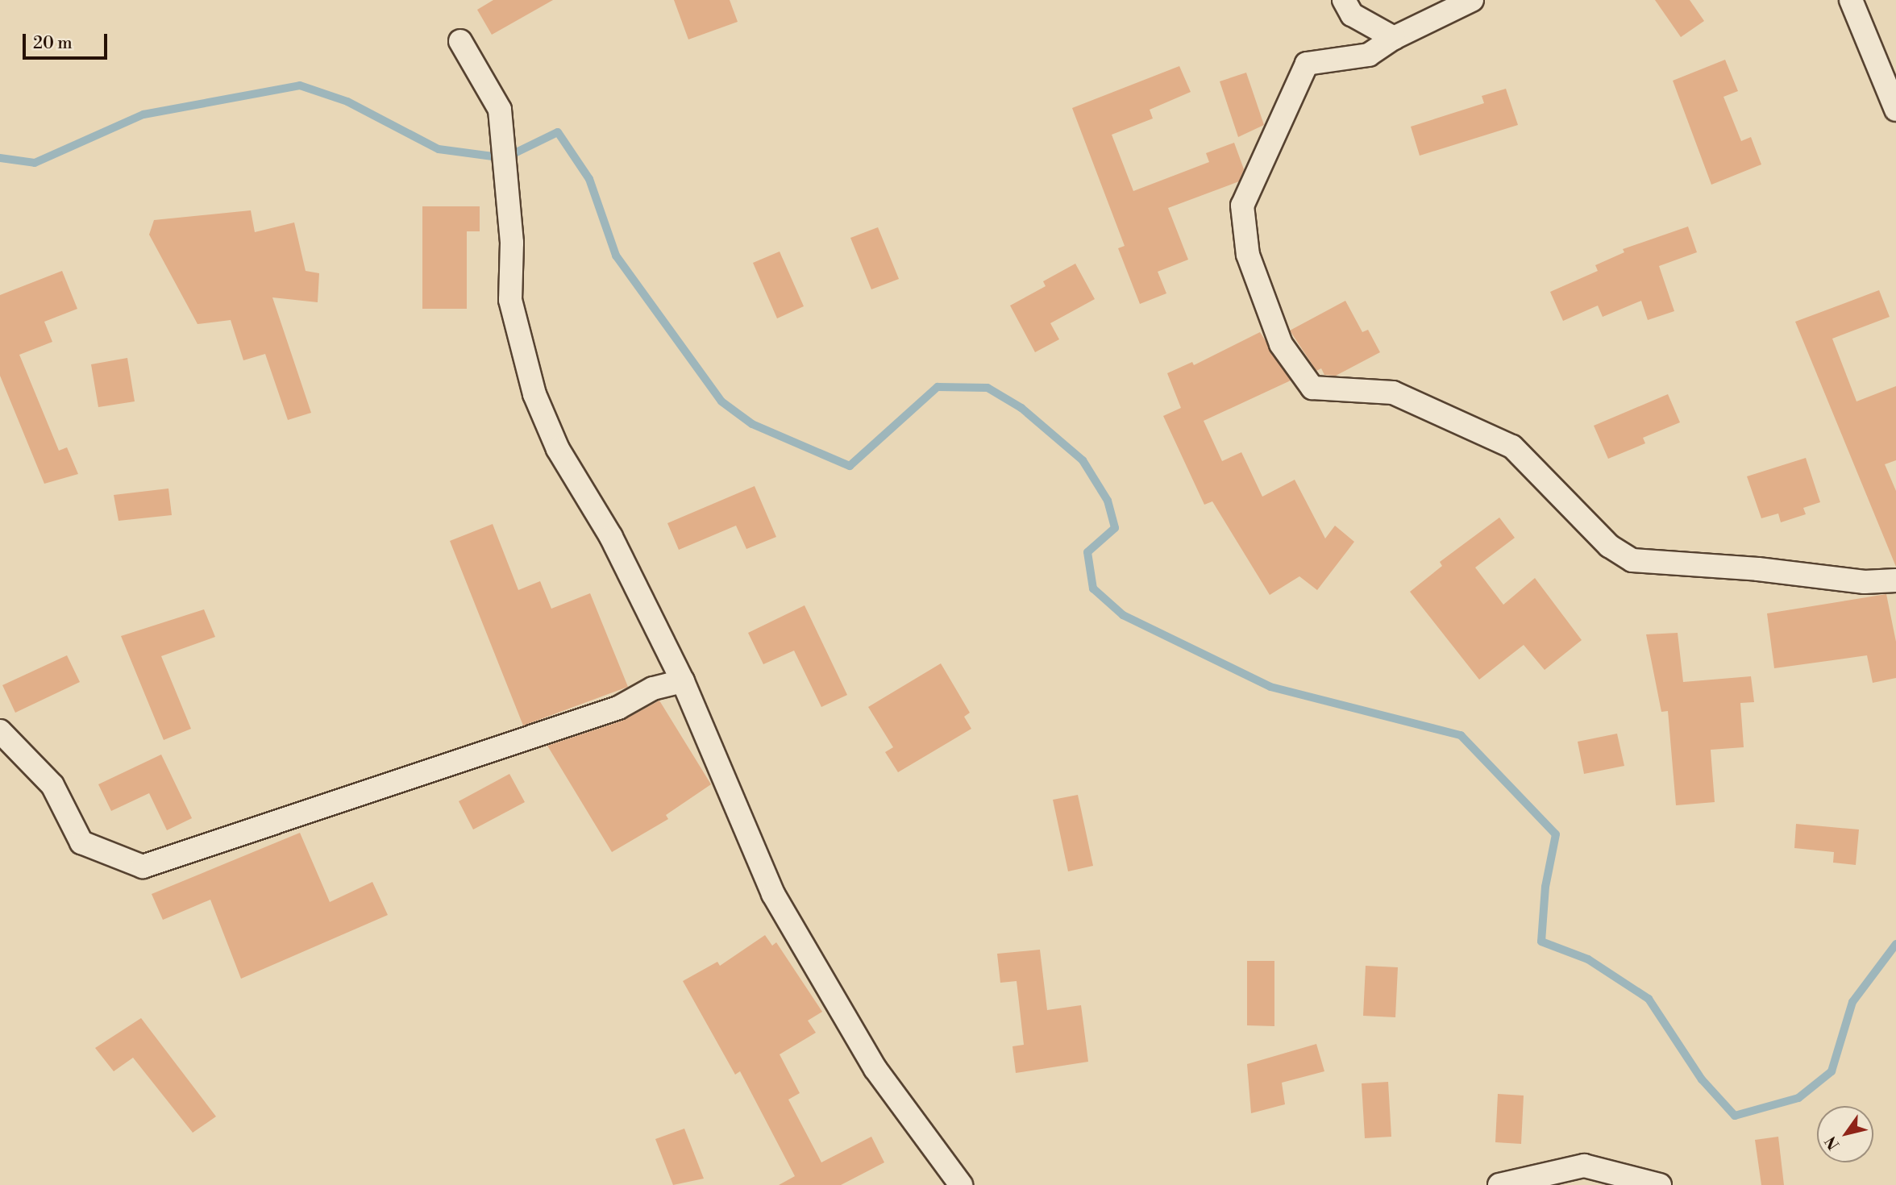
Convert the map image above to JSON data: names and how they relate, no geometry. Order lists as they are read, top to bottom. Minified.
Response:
{"scale_bar":"20 m","north":"bottom left"}
